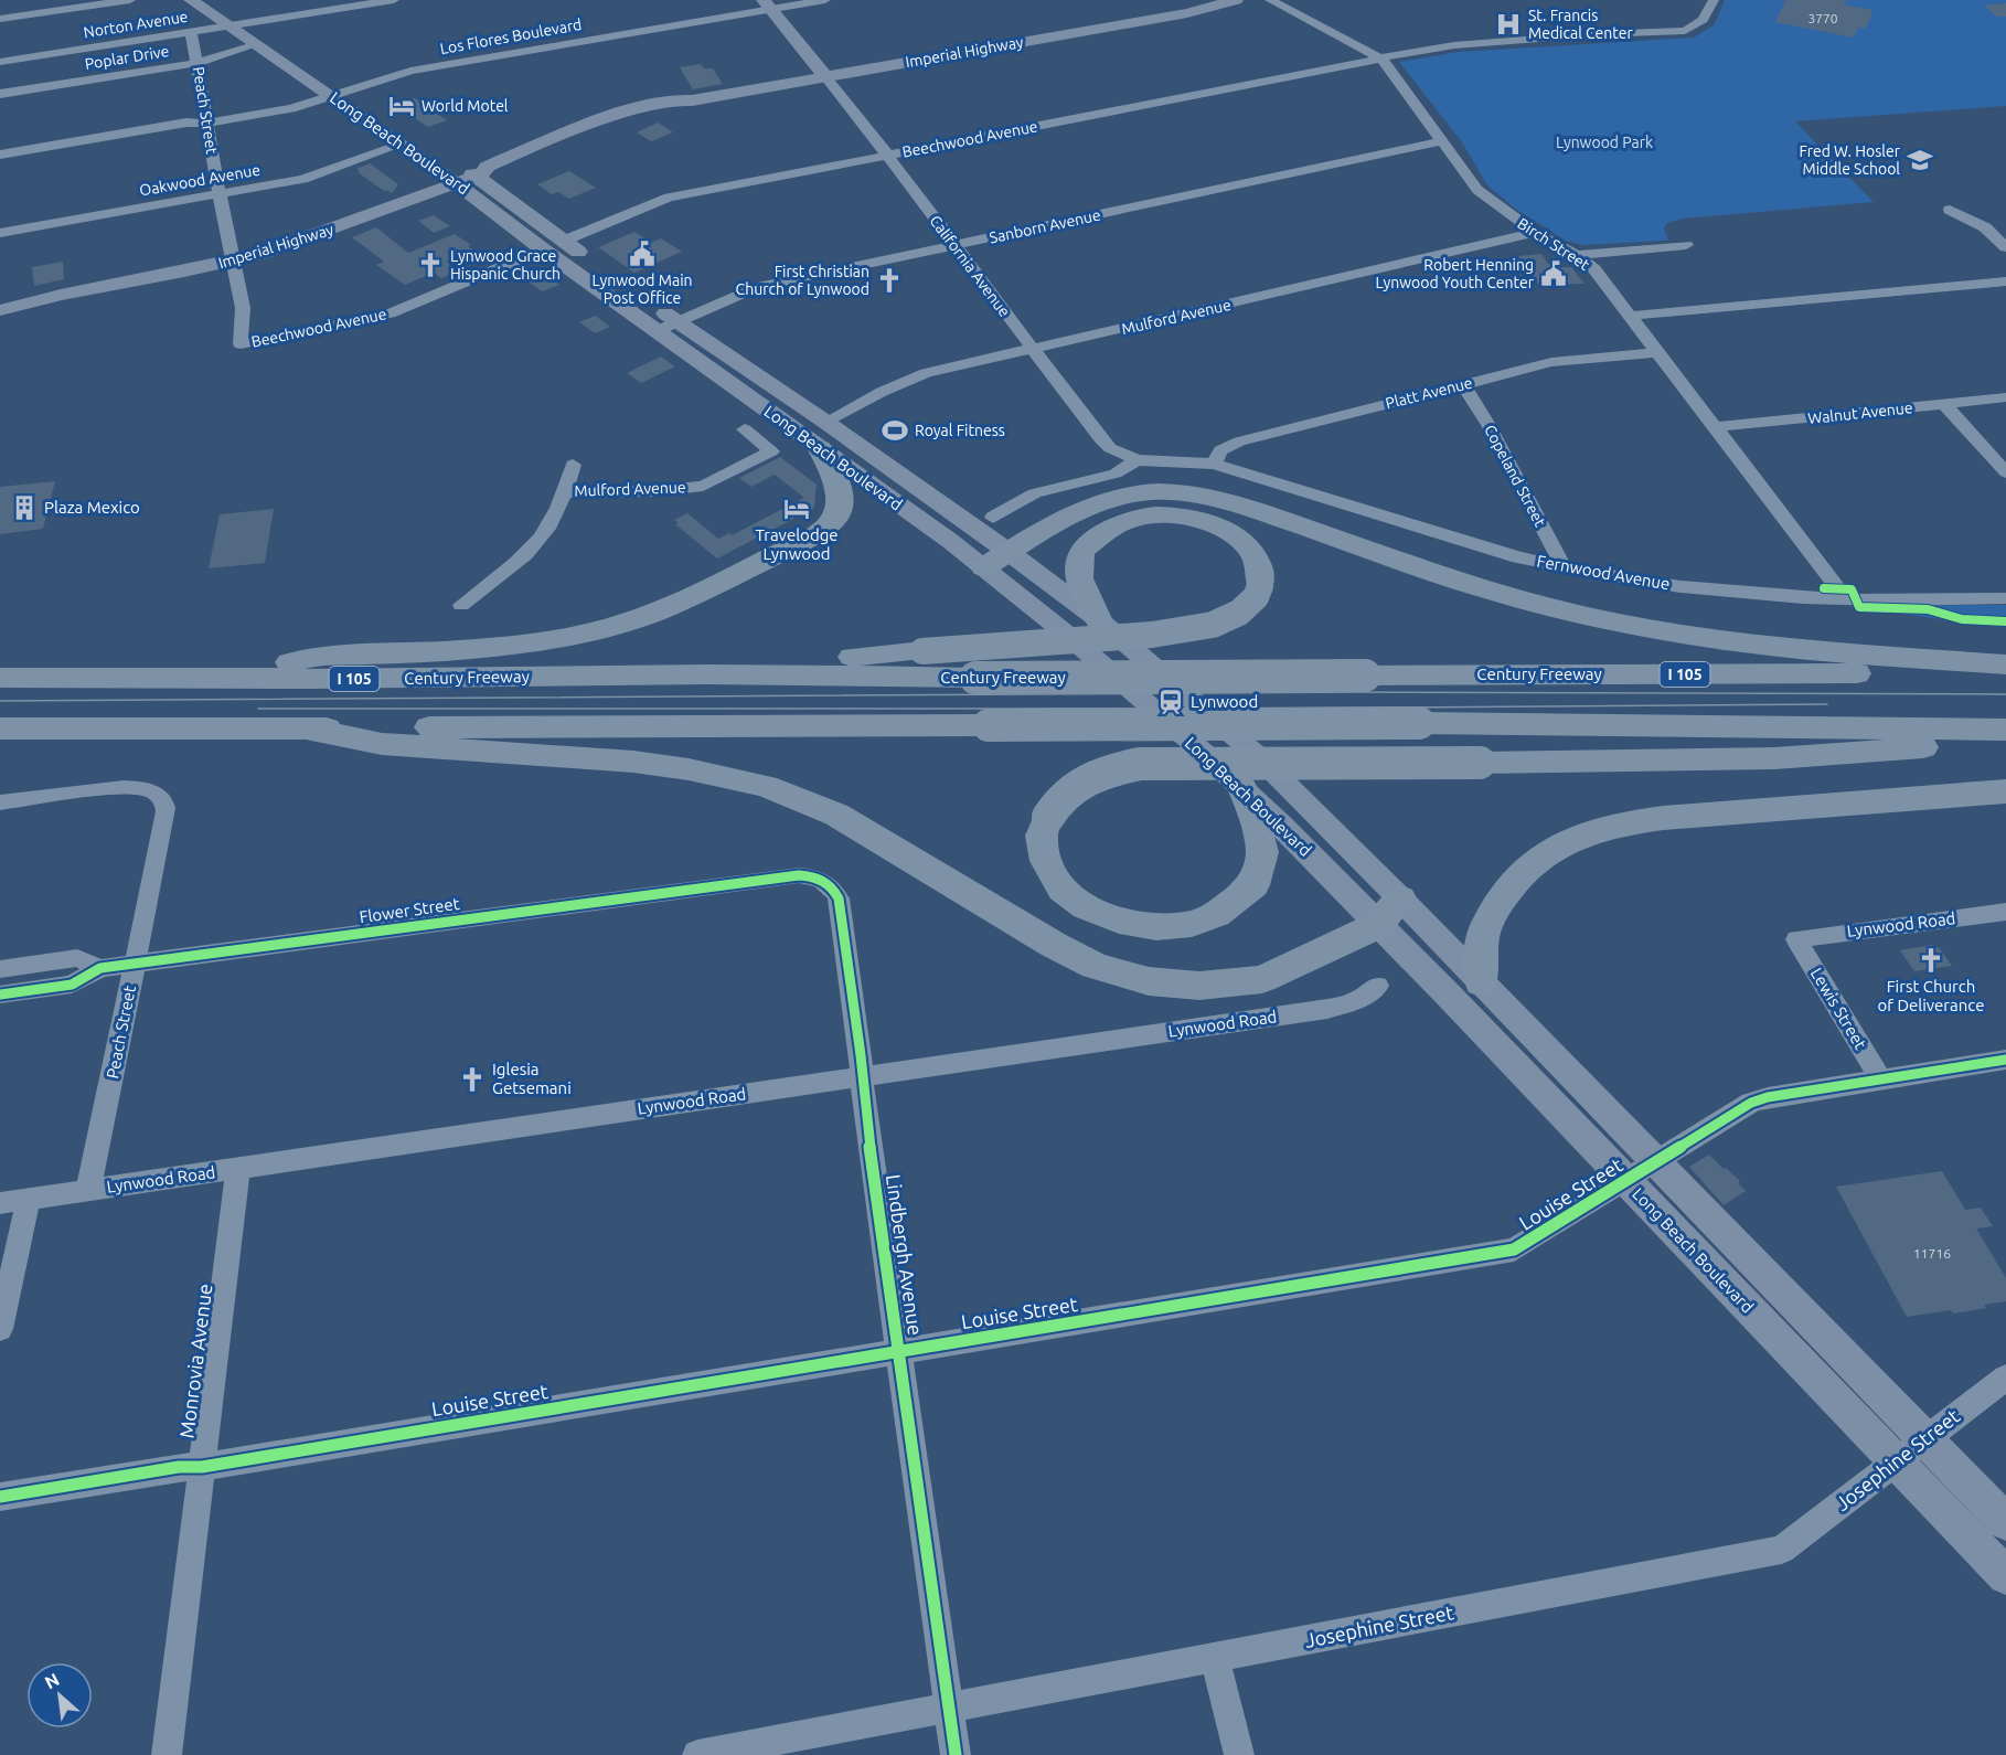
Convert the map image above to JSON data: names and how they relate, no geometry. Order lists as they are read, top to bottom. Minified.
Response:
{"streets":{"highway":["Century Freeway","I 105"],"main road":["Imperial Highway","Long Beach Boulevard","California Avenue"],"street":["Norton Avenue","Los Flores Boulevard","Poplar Drive","Peach Street","Beechwood Avenue","Oakwood Avenue","Sanborn Avenue","Birch Street","Mulford Avenue","Platt Avenue","Walnut Avenue","Copeland Street","Fernwood Avenue","Flower Street","Lynwood Road","Lewis Street","Louise Street","Lindbergh Avenue","Monrovia Avenue","Josephine Street"]},"crossings":[["Norton Avenue","Peach Street"],["Norton Avenue","Long Beach Boulevard"],["Los Flores Boulevard","Long Beach Boulevard"],["Los Flores Boulevard","California Avenue"],["Imperial Highway","Peach Street"],["Imperial Highway","Long Beach Boulevard"],["Imperial Highway","California Avenue"],["Poplar Drive","Peach Street"],["Poplar Drive","Long Beach Boulevard"],["Peach Street","Beechwood Avenue"],["Peach Street","Oakwood Avenue"],["Peach Street","Flower Street"],["Peach Street","Lynwood Road"],["Beechwood Avenue","Long Beach Boulevard"],["Beechwood Avenue","Birch Street"],["Beechwood Avenue","California Avenue"],["Long Beach Boulevard","Oakwood Avenue"],["Long Beach Boulevard","Sanborn Avenue"],["Long Beach Boulevard","Mulford Avenue"],["Long Beach Boulevard","Louise Street"],["Long Beach Boulevard","Josephine Street"],["Sanborn Avenue","Birch Street"],["Sanborn Avenue","California Avenue"],["Birch Street","Mulford Avenue"],["Birch Street","Platt Avenue"],["Birch Street","Walnut Avenue"],["Birch Street","Fernwood Avenue"],["California Avenue","Mulford Avenue"],["California Avenue","Platt Avenue"],["California Avenue","Fernwood Avenue"],["Platt Avenue","Copeland Street"],["Platt Avenue","Fernwood Avenue"],["Copeland Street","Fernwood Avenue"],["Flower Street","Lindbergh Avenue"],["Lynwood Road","Lewis Street"],["Lynwood Road","Lindbergh Avenue"],["Lynwood Road","Monrovia Avenue"],["Lewis Street","Louise Street"],["Louise Street","Lindbergh Avenue"],["Louise Street","Monrovia Avenue"],["Lindbergh Avenue","Josephine Street"]],"parks":["Lynwood Park"],"places":{"hospital":["St. Francis Medical Center"],"hotel":["World Motel","Travelodge Lynwood"],"school or university":["Fred W. Hosler Middle School"],"public building":["Lynwood Main Post Office","Robert Henning Lynwood Youth Center"],"church":["Lynwood Grace Hispanic Church","First Christian Church of Lynwood","First Church of Deliverance","Iglesia Getsemani"],"sports":["Royal Fitness"],"building":["Plaza Mexico"],"station":["Lynwood"]},"house_numbers":["3770","11716"],"north":"top left"}
